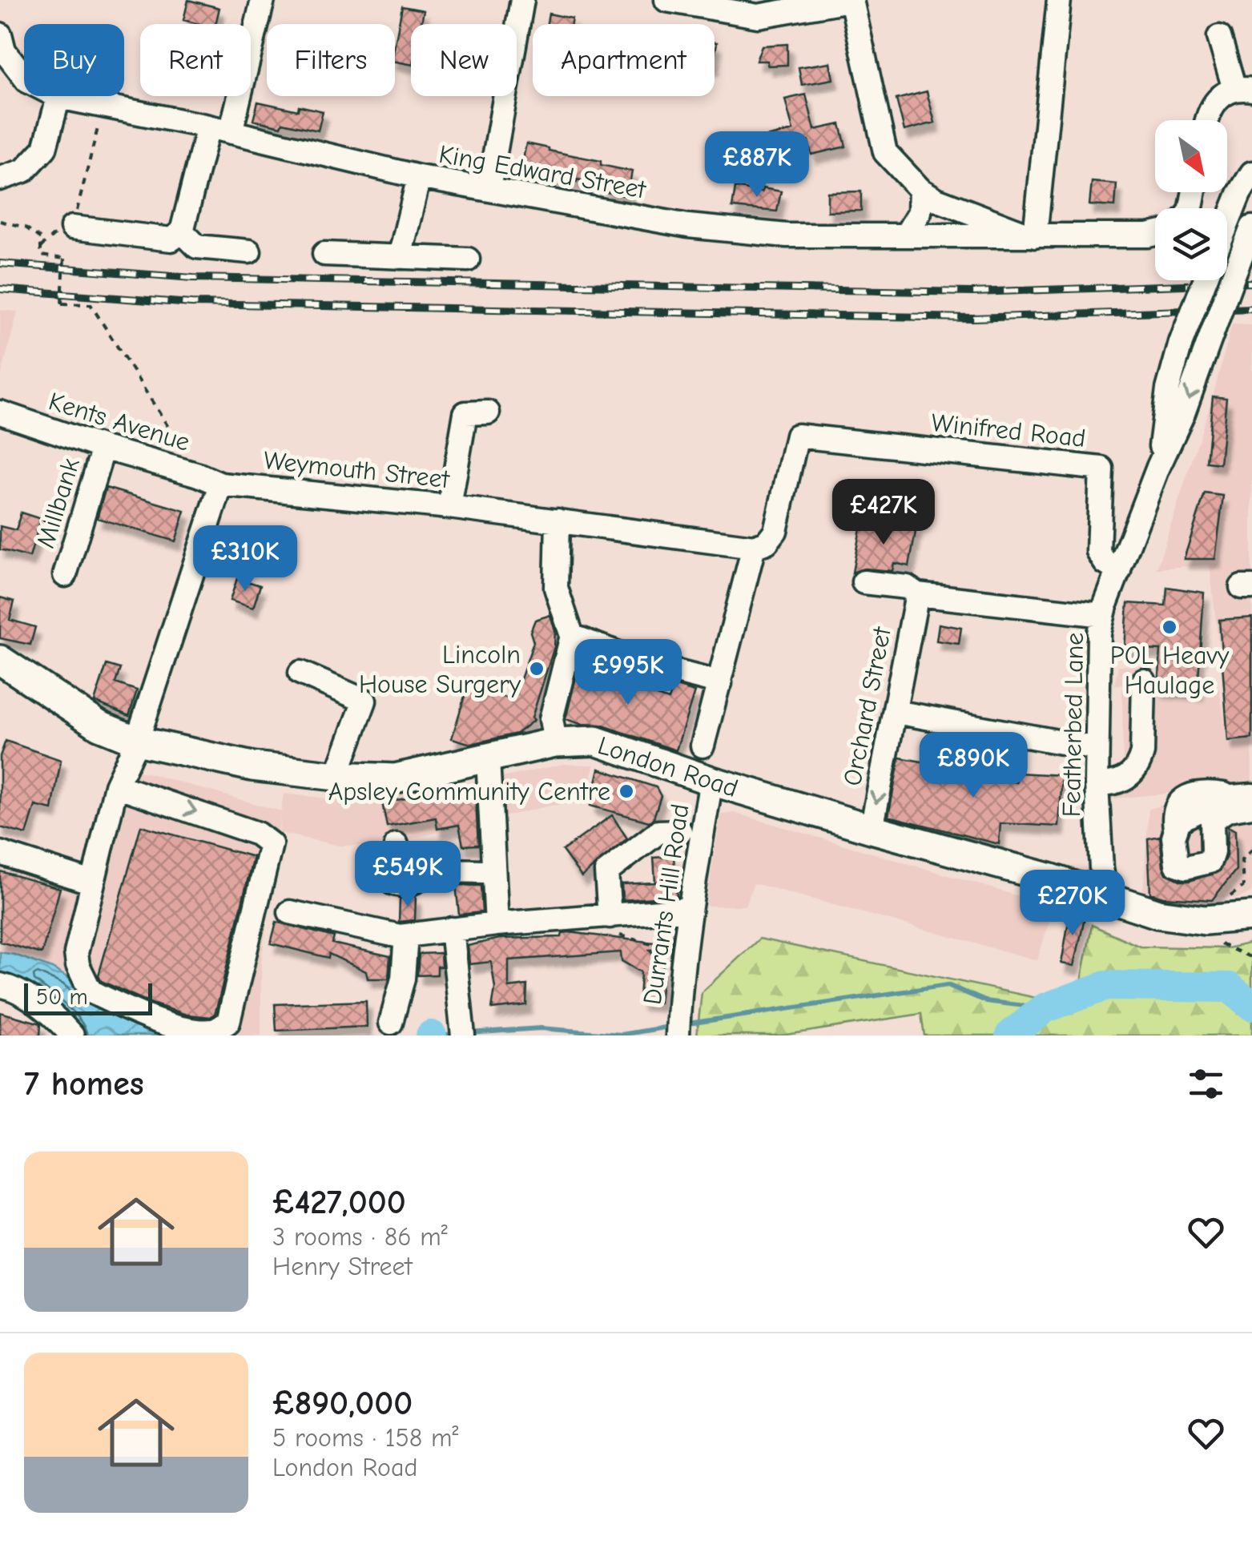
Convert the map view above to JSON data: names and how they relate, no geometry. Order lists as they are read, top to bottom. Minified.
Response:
{"streets":{"main road":["London Road"],"street":["King Edward Street","Kents Avenue","Winifred Road","Weymouth Street","Millbank","Orchard Street","Featherbed Lane","Durrants Hill Road"]},"crossings":[["Kents Avenue","Weymouth Street"],["Kents Avenue","Millbank"],["Winifred Road","Weymouth Street"],["Winifred Road","Featherbed Lane"],["Orchard Street","London Road"],["Featherbed Lane","London Road"],["London Road","Durrants Hill Road"]],"places":["POL Heavy Haulage","Lincoln House Surgery","Apsley Community Centre"],"scale_bar":"50 m","north":"bottom right","page":{"chip":["Buy","Rent","Filters","New","Apartment"],"price":["£887K","£427K","£310K","£995K","£890K","£549K","£270K"],"scale":"50 m","heading":"7 homes","list":[{"name":"£427,000","note":"3 rooms · 86 m² · Henry Street"},{"name":"£890,000","note":"5 rooms · 158 m² · London Road"}]}}
